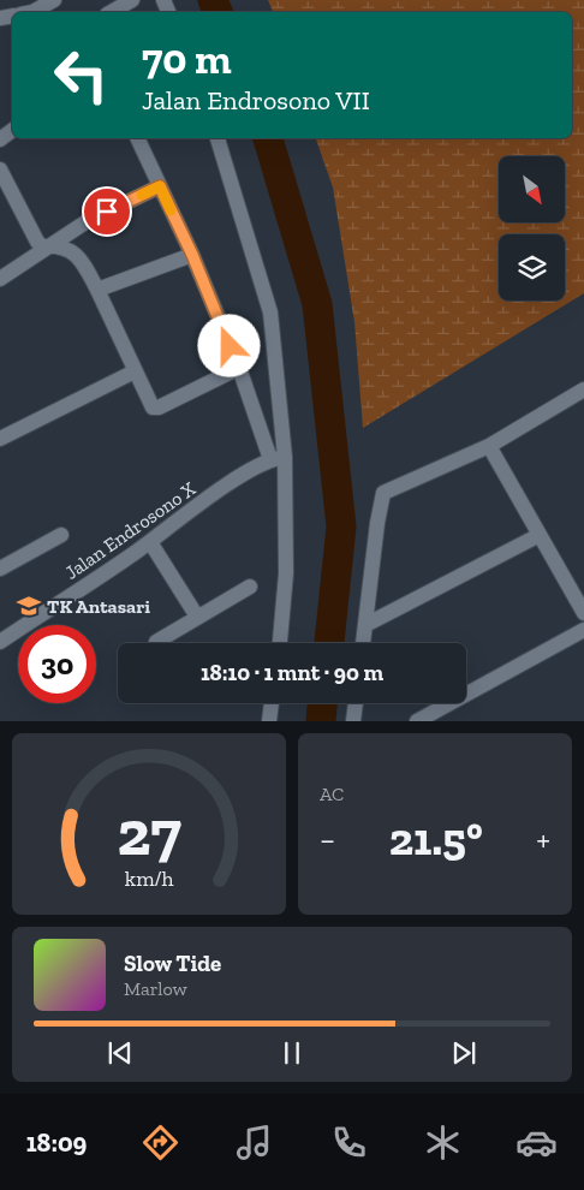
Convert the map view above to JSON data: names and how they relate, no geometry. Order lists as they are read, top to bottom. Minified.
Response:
{"streets":{"street":["Jalan Endrosono X"]},"places":{"school or university":["TK Antasari"]},"north":"bottom right","page":{"turn":["70 m","Jalan Endrosono VII"],"limit":"30","trip":"18:10 · 1 mnt · 90 m","tile":"AC","heat":["−","21.5°","+"],"song":["Slow Tide","Marlow"],"tabs":"18:09","gauge":["27","km/h"]}}
